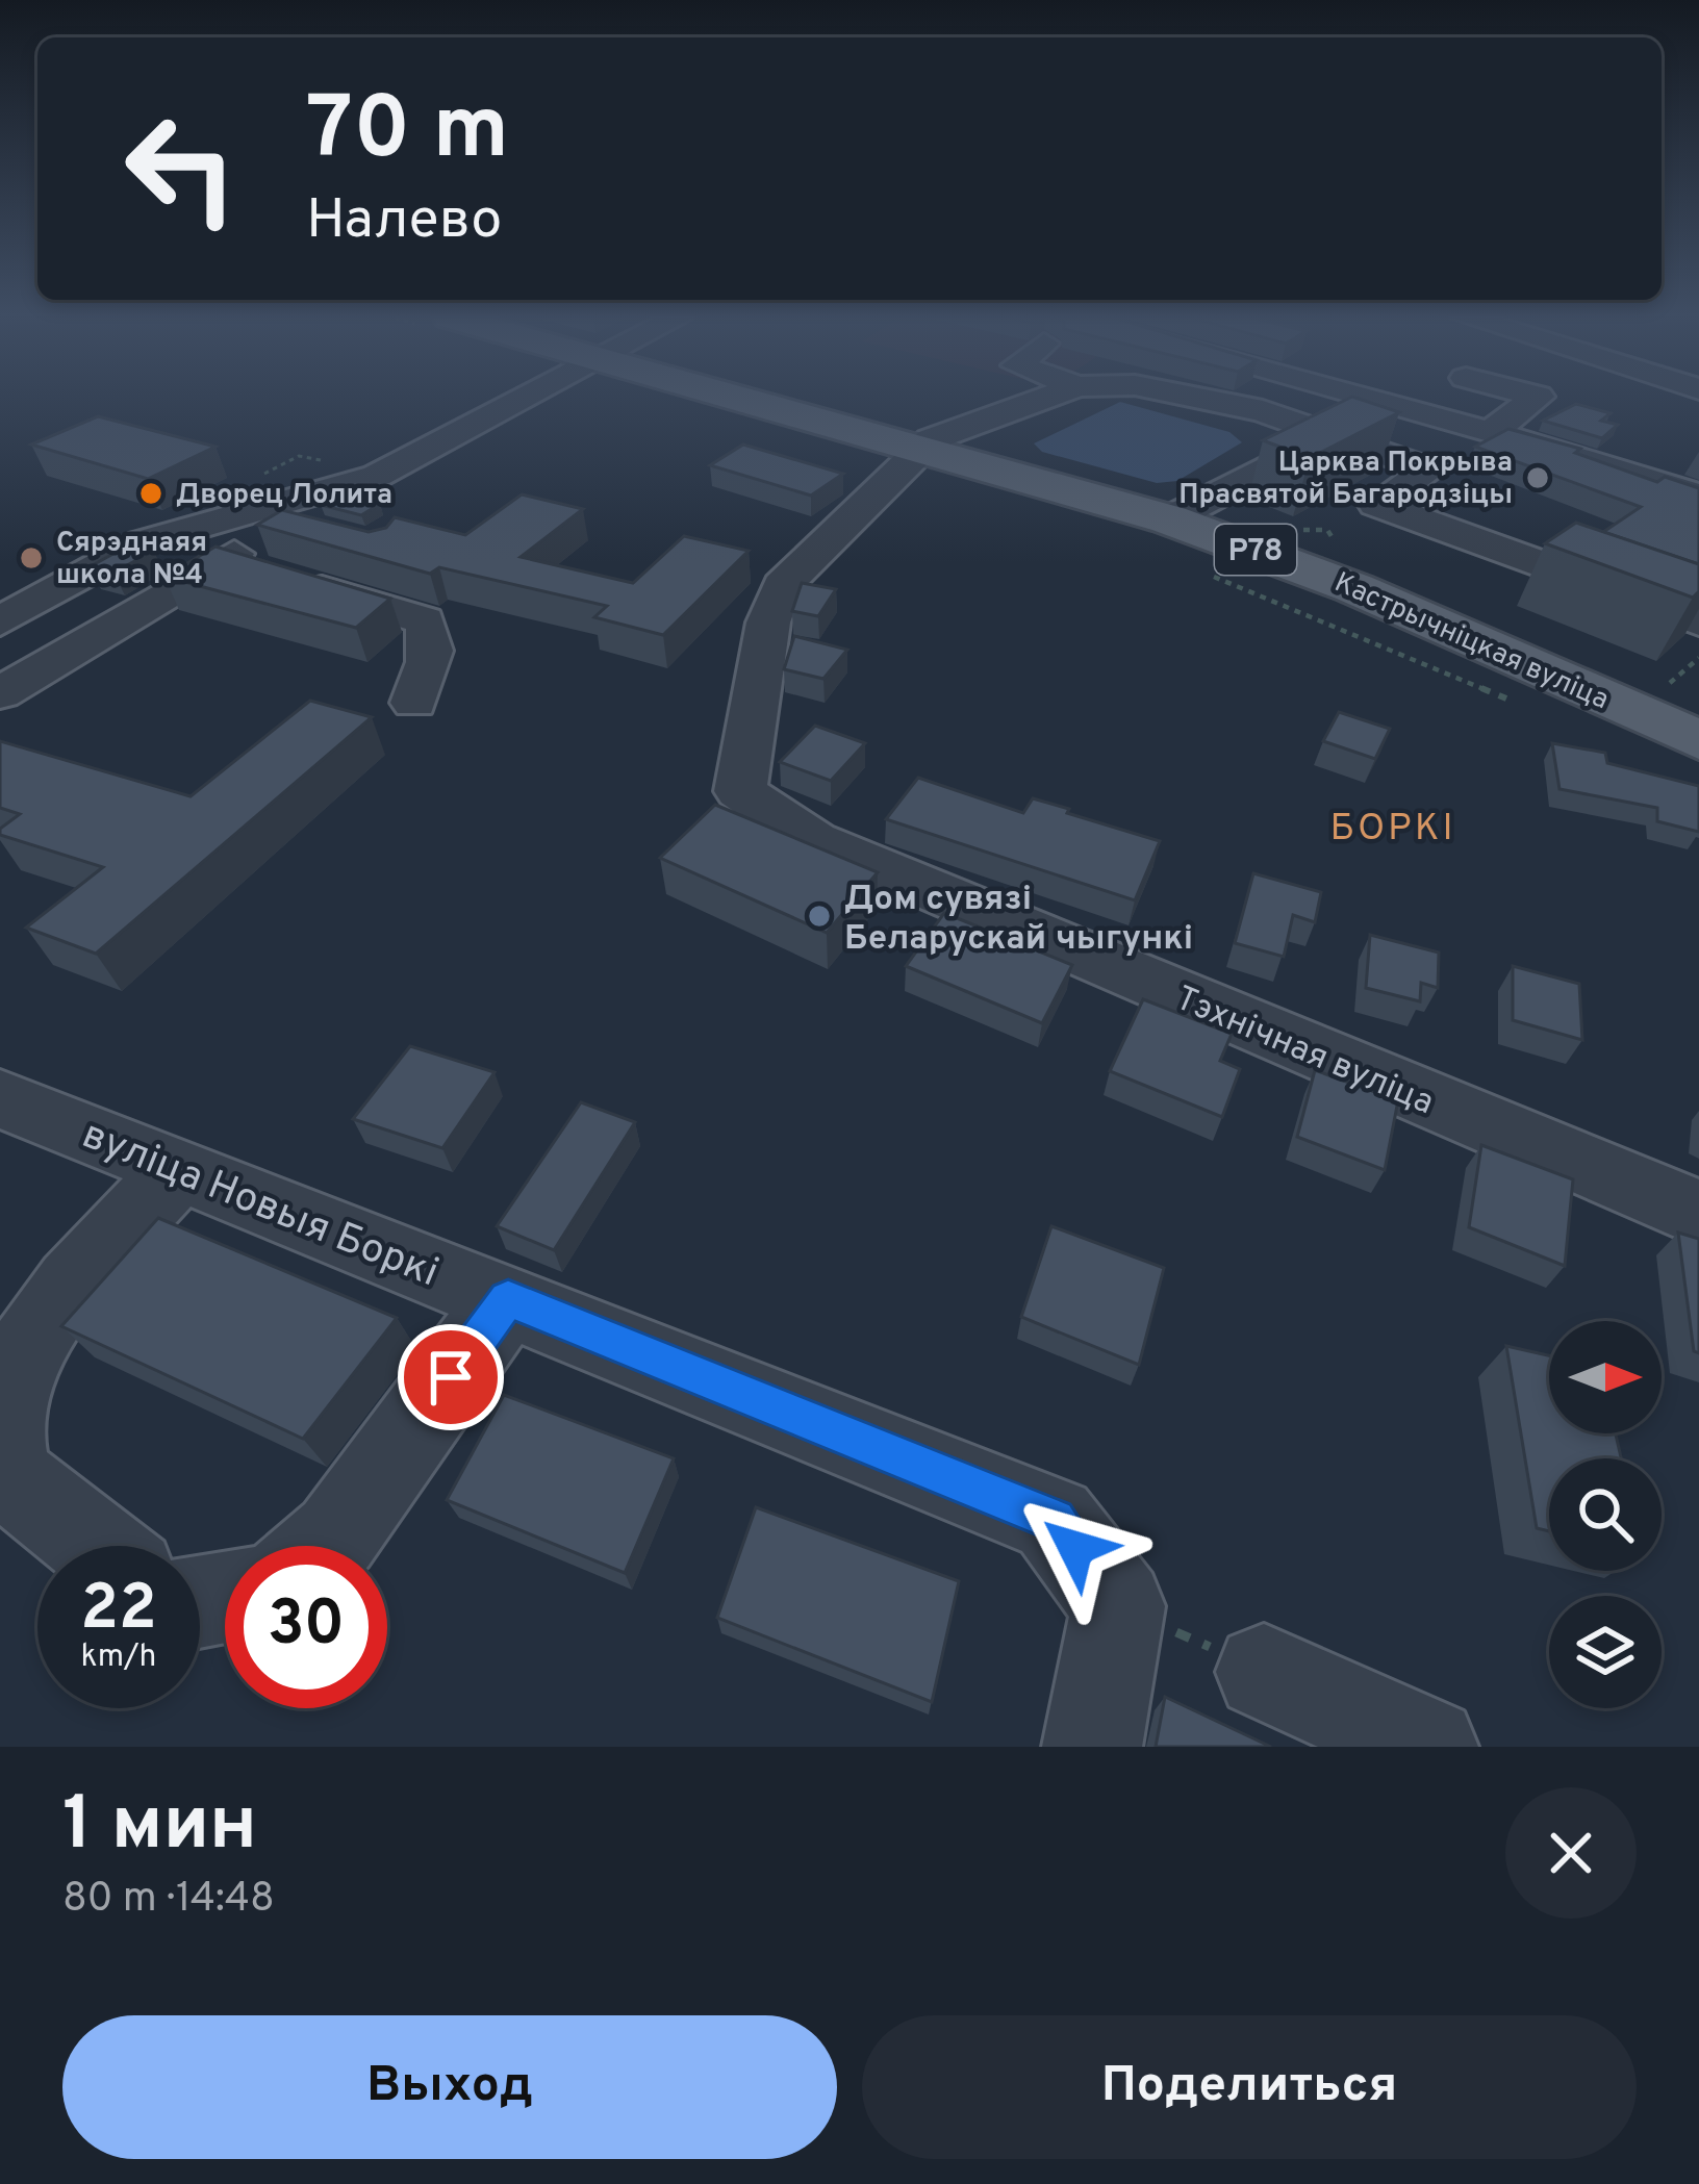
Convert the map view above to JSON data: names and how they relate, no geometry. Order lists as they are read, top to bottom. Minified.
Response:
{"streets":{"main road":["Р78","Кастрычніцкая вуліца"],"street":["Тэхнічная вуліца","вуліца Новыя Боркі"]},"crossings":[["Кастрычніцкая вуліца","Тэхнічная вуліца"]],"districts":["БОРКІ"],"places":["Царква Покрыва Прасвятой Багародзіцы","Дворец Лолита","Сярэднаяя школа №4","Дом сувязі Беларускай чыгункі"],"north":"right","page":{"turn":["70 m","Налево"],"speed":"22 km/h","limit":"30","heading":["1 мин","80 m · 14:48"],"buttons":["Выход","Поделиться"]}}
